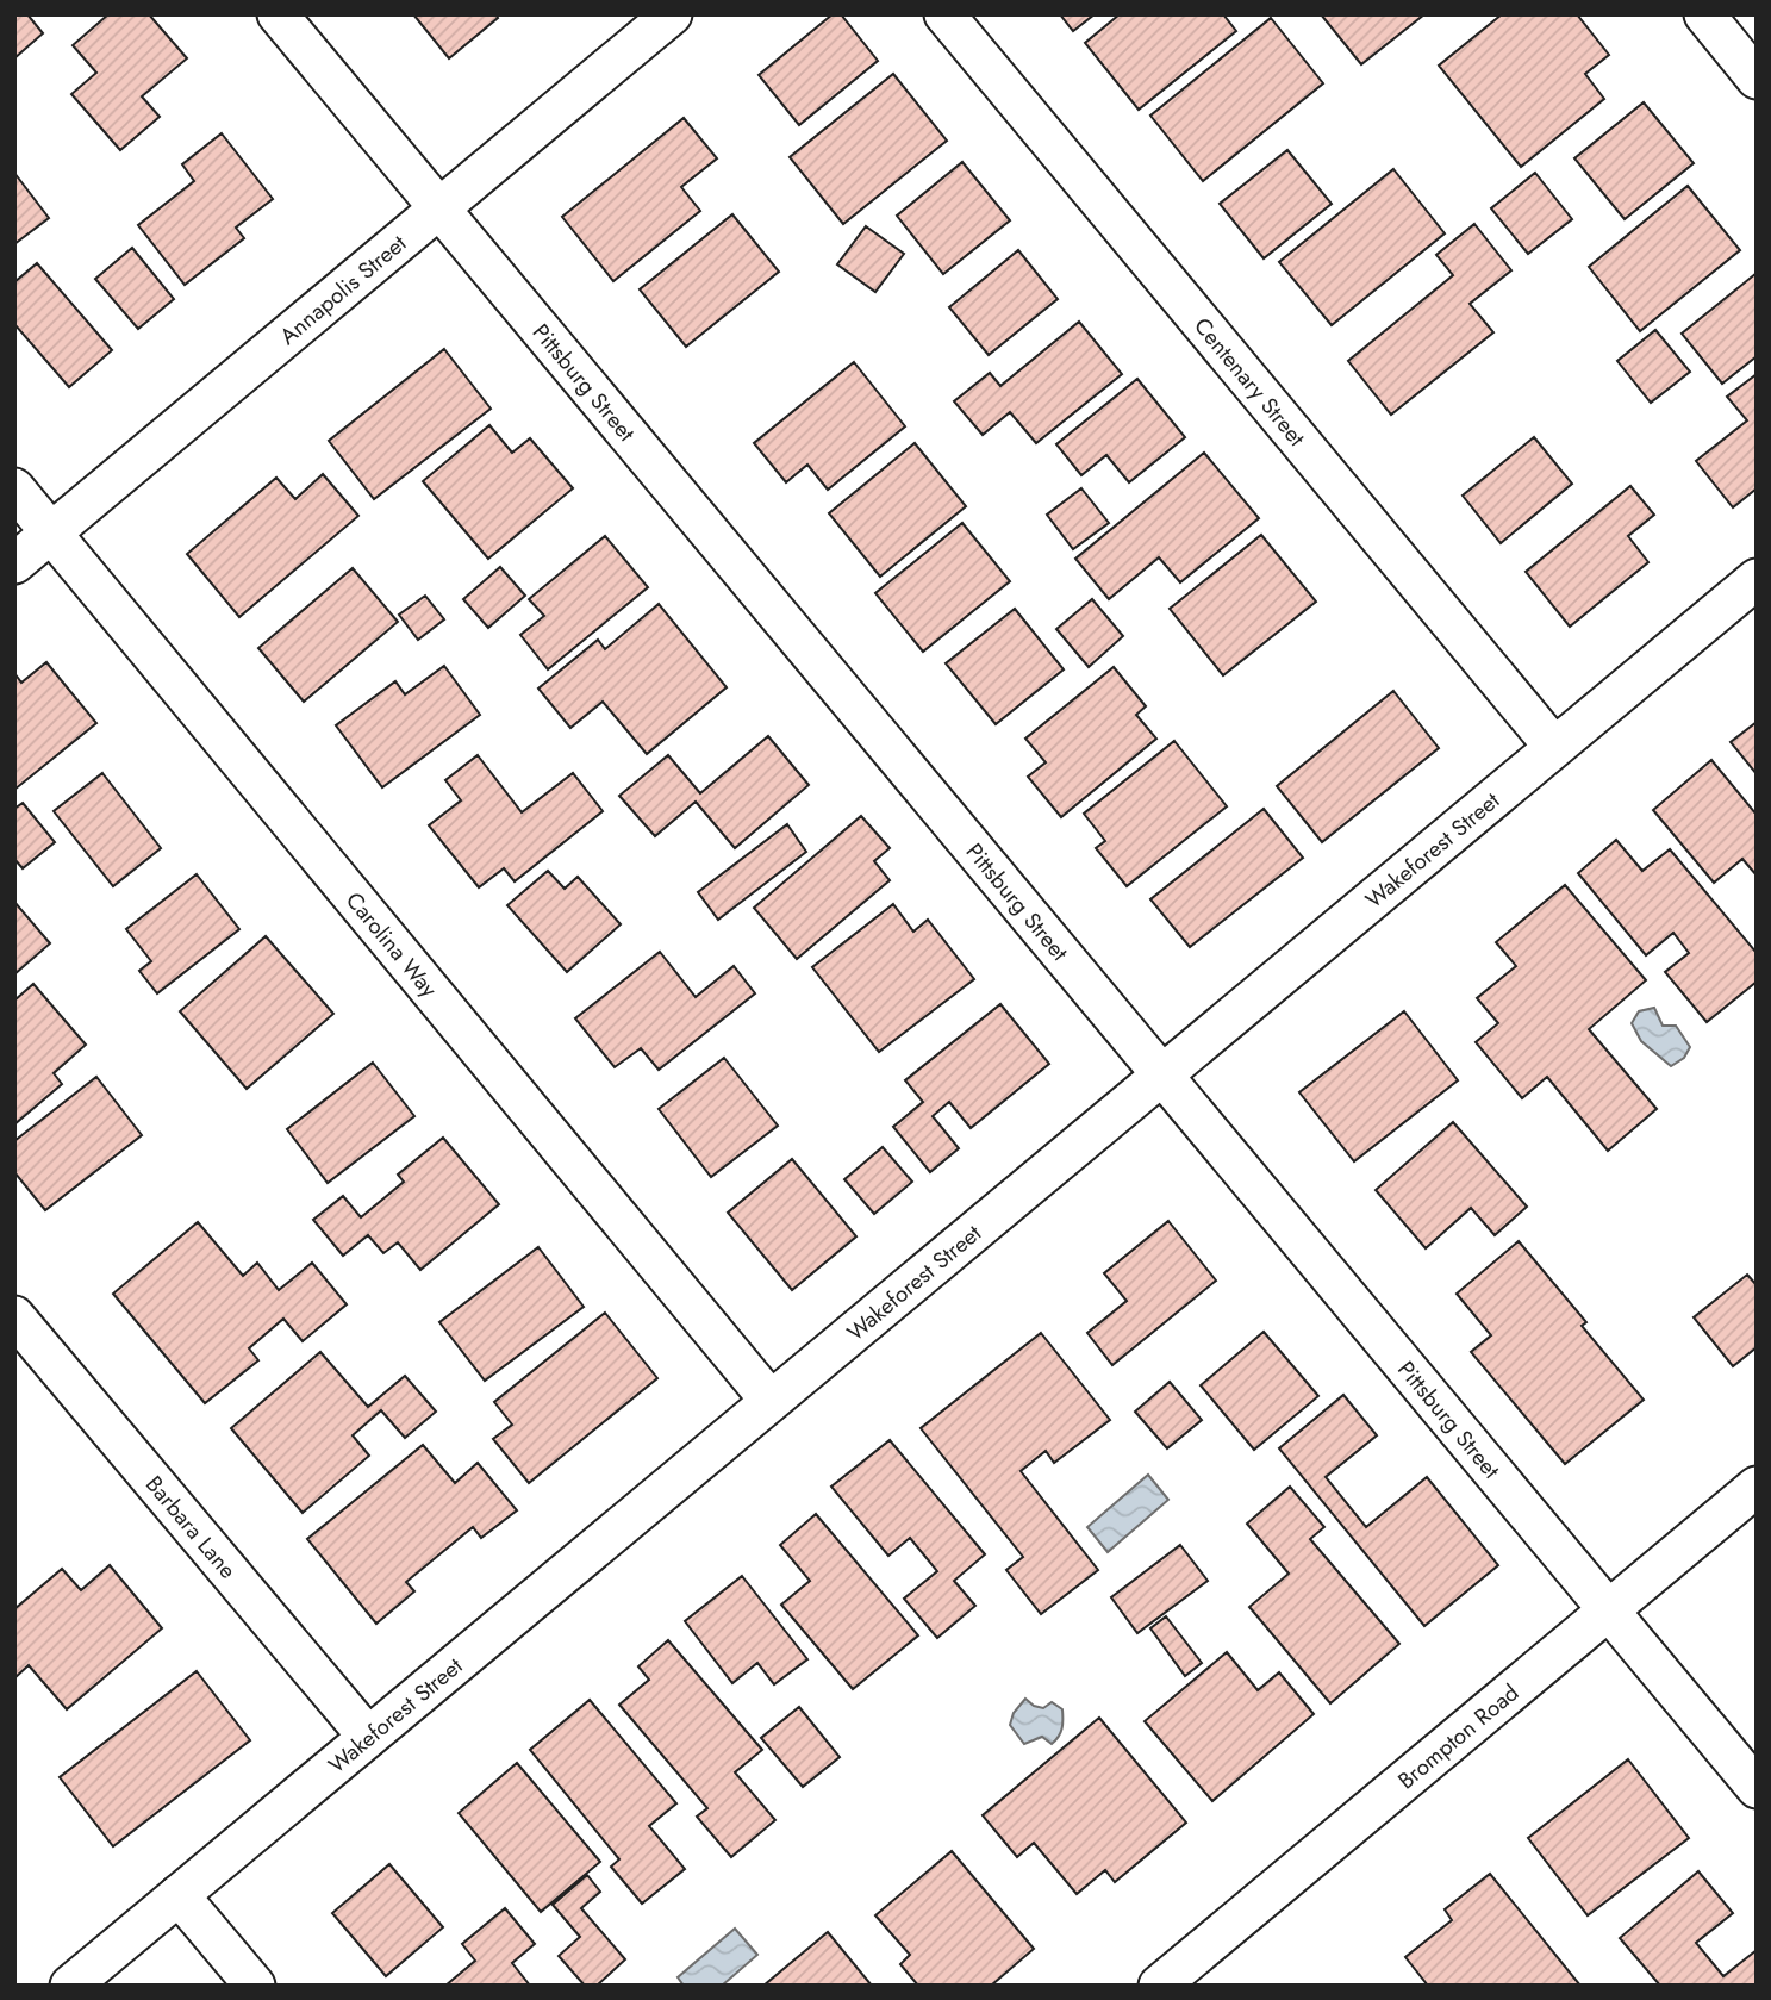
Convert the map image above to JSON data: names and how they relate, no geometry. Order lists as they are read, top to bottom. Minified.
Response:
{"streets":{"street":["Annapolis Street","Centenary Street","Pittsburg Street","Wakeforest Street","Carolina Way","Barbara Lane","Brompton Road"]},"crossings":[["Annapolis Street","Pittsburg Street"],["Annapolis Street","Carolina Way"],["Centenary Street","Wakeforest Street"],["Pittsburg Street","Wakeforest Street"],["Pittsburg Street","Brompton Road"],["Wakeforest Street","Carolina Way"],["Wakeforest Street","Barbara Lane"]]}
